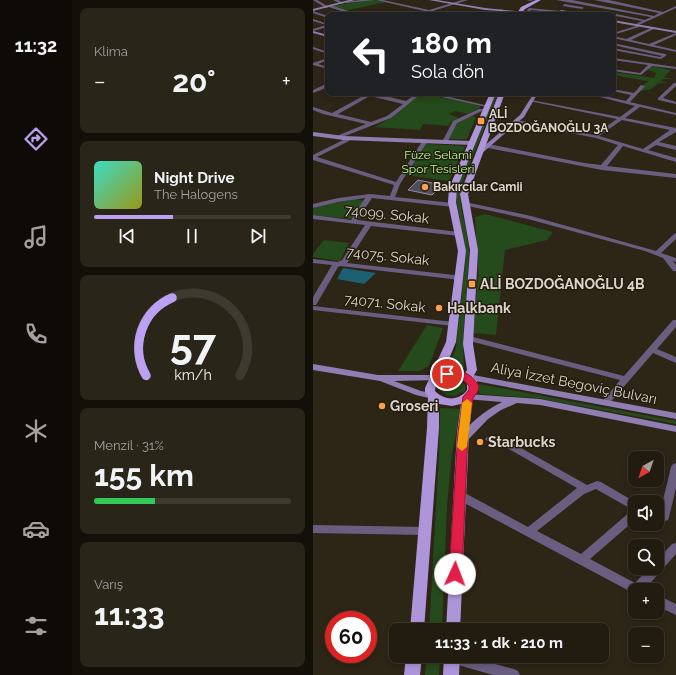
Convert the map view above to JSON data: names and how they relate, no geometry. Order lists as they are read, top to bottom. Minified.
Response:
{"streets":{"main road":["Aliya İzzet Begoviç Bulvarı"],"street":["74099. Sokak","74075. Sokak","74071. Sokak"]},"parks":["Füze Selami Spor Tesisleri"],"places":{"transit":["ALİ BOZDOĞANOĞLU 3A","ALİ BOZDOĞANOĞLU 4B"],"other":["Bakırcılar Camii","Halkbank","Groseri","Starbucks"]},"north":"bottom left","page":{"tabs":"11:32","tile":["Klima",["Menzil · 31%","155 km"],["Varış","11:33"]],"turn":["180 m","Sola dön"],"heat":["−","20°","+"],"song":["Night Drive","The Halogens"],"map_buttons":["+","−"],"limit":"60","trip":"11:33 · 1 dk · 210 m","gauge":["57","km/h"]}}
